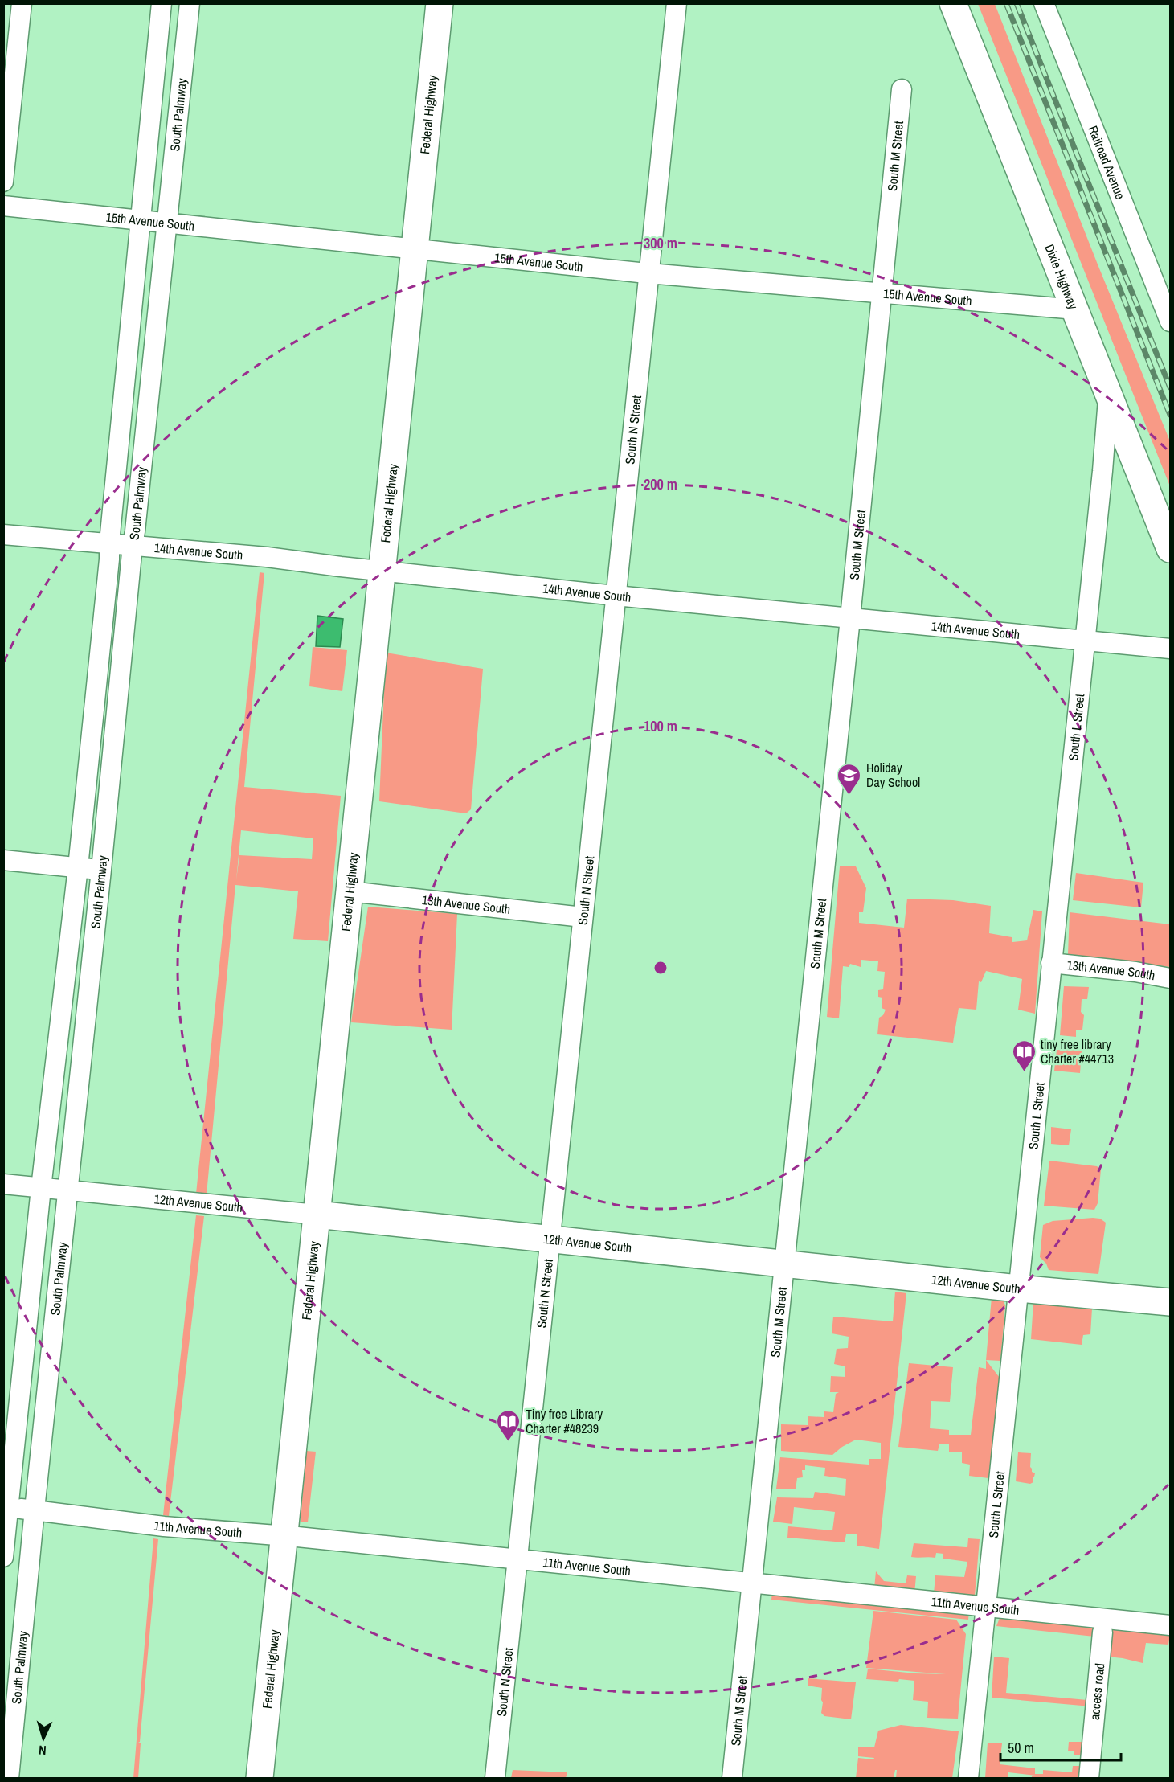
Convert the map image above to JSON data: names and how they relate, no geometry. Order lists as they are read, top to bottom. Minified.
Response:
{"streets":{"main road":["Federal Highway","Dixie Highway","12th Avenue South"],"street":["South Palmway","South M Street","Railroad Avenue","15th Avenue South","South N Street","14th Avenue South","South L Street","13th Avenue South","11th Avenue South","access road"]},"crossings":[["Federal Highway","15th Avenue South"],["Federal Highway","14th Avenue South"],["Federal Highway","13th Avenue South"],["Federal Highway","12th Avenue South"],["Federal Highway","11th Avenue South"],["South Palmway","15th Avenue South"],["South Palmway","14th Avenue South"],["South Palmway","12th Avenue South"],["South Palmway","11th Avenue South"],["South M Street","15th Avenue South"],["South M Street","14th Avenue South"],["South M Street","12th Avenue South"],["South M Street","11th Avenue South"],["15th Avenue South","Dixie Highway"],["15th Avenue South","South N Street"],["Dixie Highway","South L Street"],["South N Street","14th Avenue South"],["South N Street","13th Avenue South"],["South N Street","12th Avenue South"],["South N Street","11th Avenue South"],["14th Avenue South","South L Street"],["South L Street","13th Avenue South"],["South L Street","12th Avenue South"],["South L Street","11th Avenue South"]],"places":{"school or university":["Holiday Day School"],"library":["tiny free library Charter #44713","Tiny free Library Charter #48239"]},"scale_bar":"50 m","north":"bottom","rings":["300 m","200 m","100 m"]}
